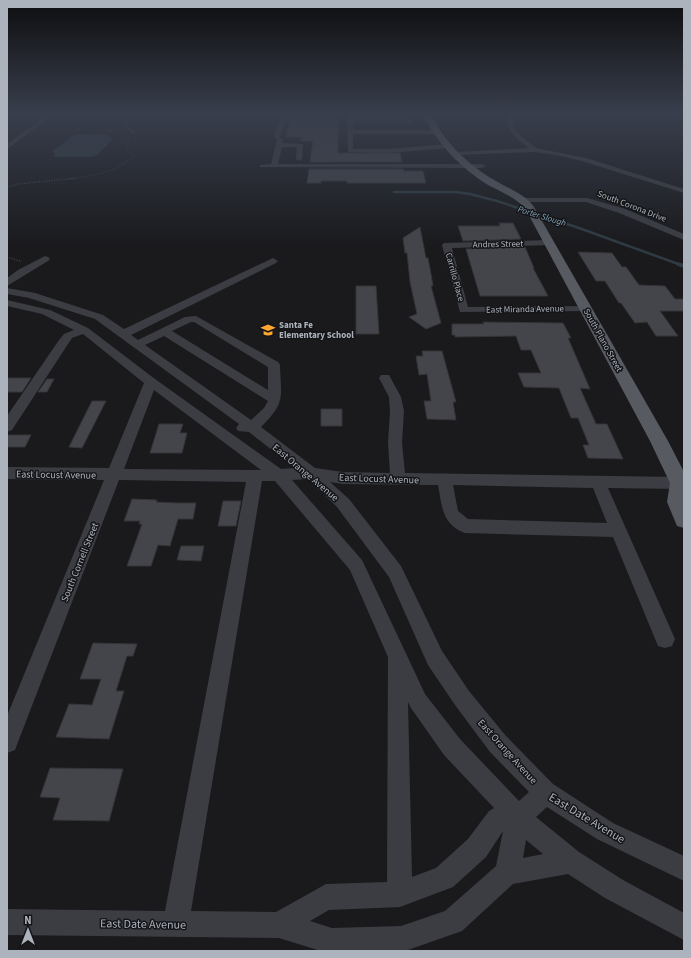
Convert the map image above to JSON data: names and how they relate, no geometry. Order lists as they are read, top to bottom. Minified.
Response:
{"streets":{"main road":["South Plano Street"],"street":["South Corona Drive","Andres Street","Carrillo Place","East Miranda Avenue","East Orange Avenue","East Locust Avenue","South Cornell Street","East Date Avenue"]},"crossings":[["South Corona Drive","South Plano Street"],["Andres Street","Carrillo Place"],["Andres Street","South Plano Street"],["Carrillo Place","East Miranda Avenue"],["East Miranda Avenue","South Plano Street"],["South Plano Street","East Locust Avenue"],["East Orange Avenue","East Locust Avenue"],["East Orange Avenue","South Cornell Street"],["East Orange Avenue","East Date Avenue"],["East Locust Avenue","South Cornell Street"]],"water":["Porter Slough"],"places":{"school or university":["Santa Fe Elementary School"]},"north":"top"}
